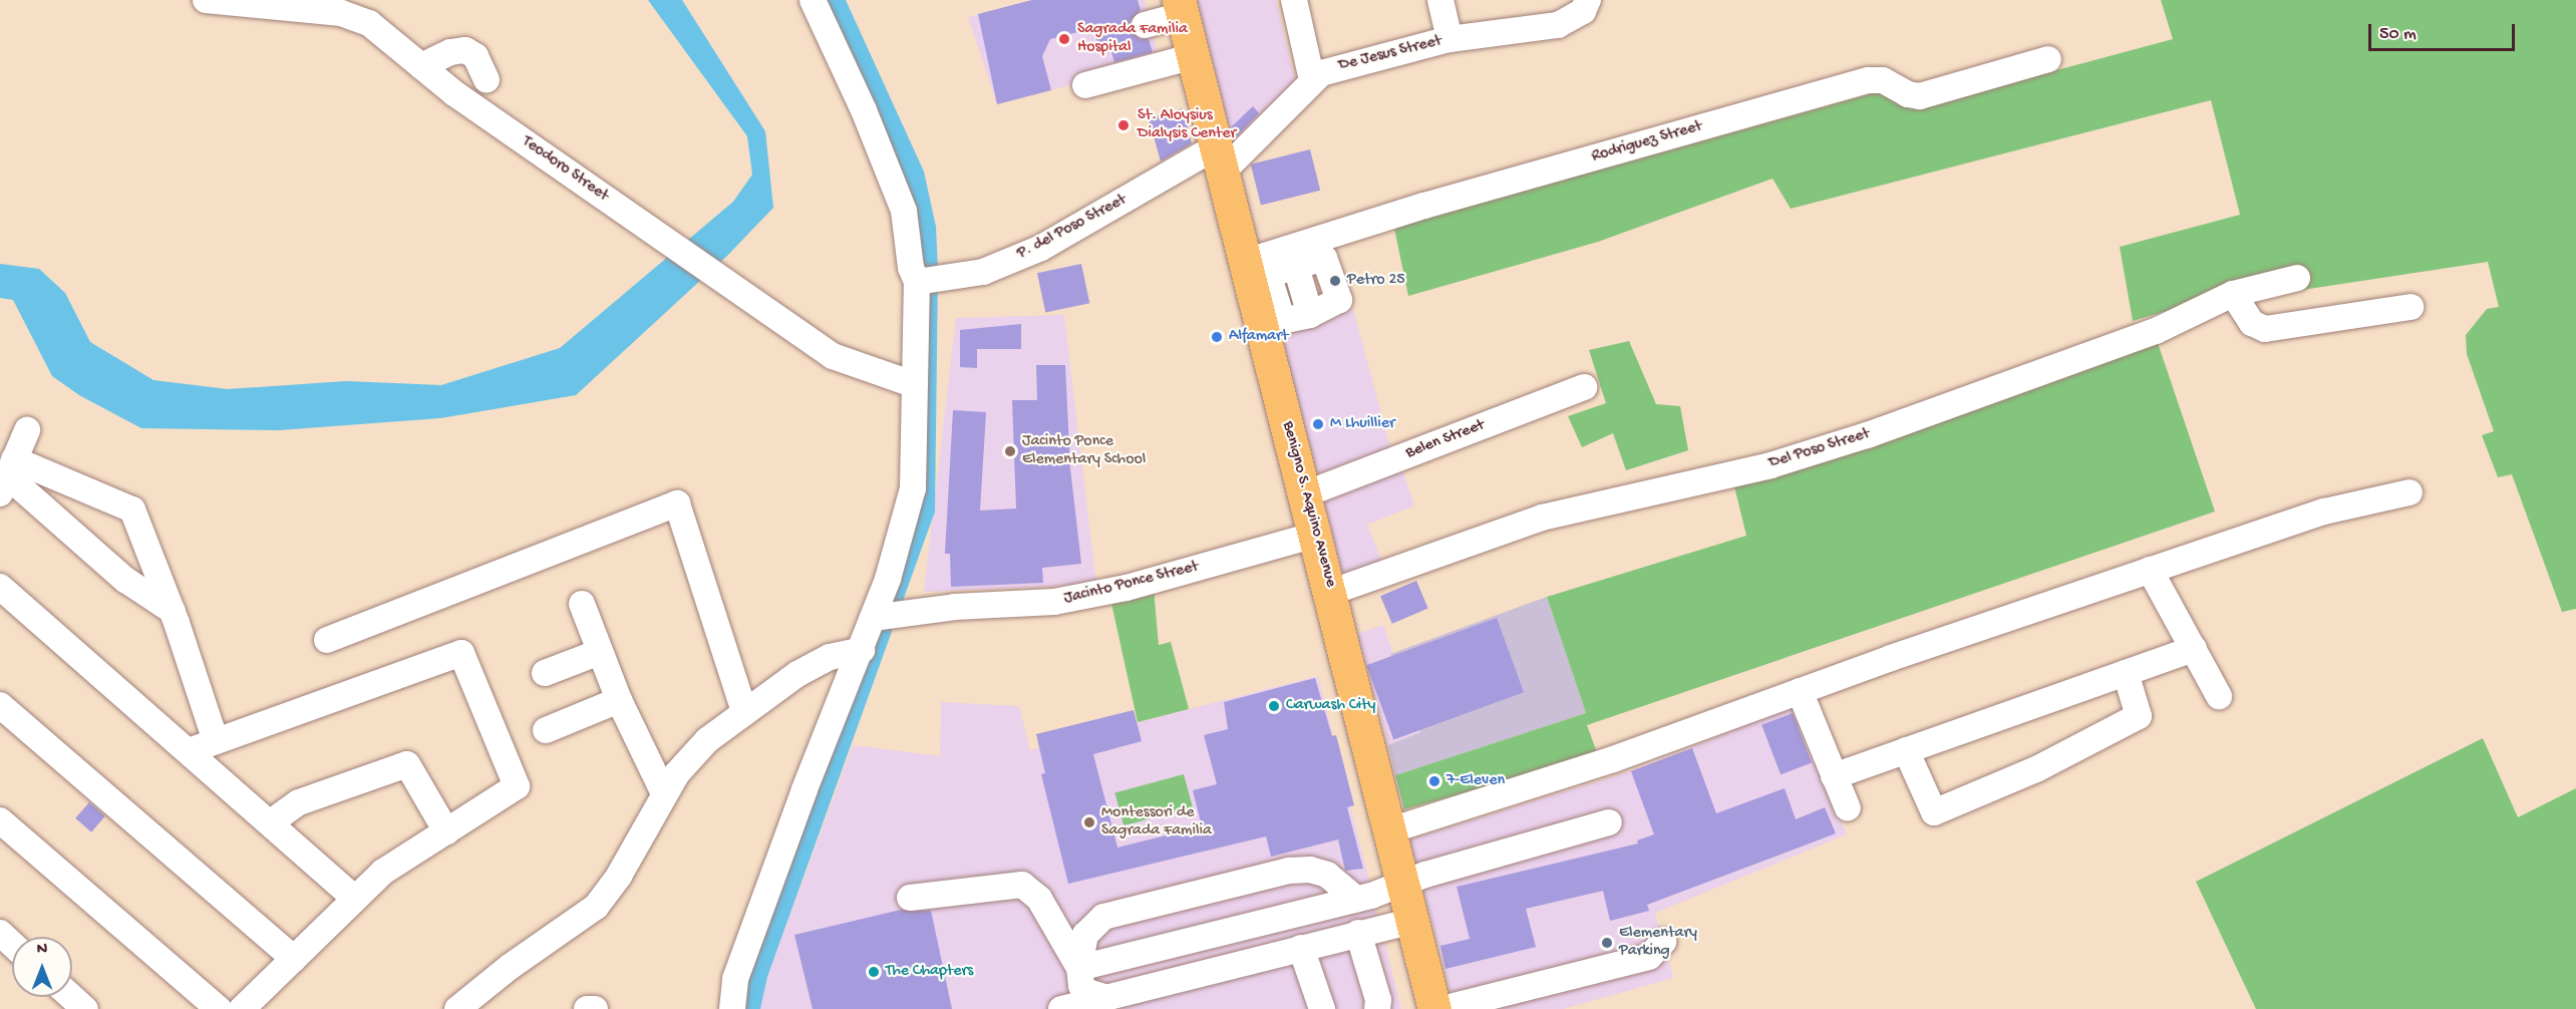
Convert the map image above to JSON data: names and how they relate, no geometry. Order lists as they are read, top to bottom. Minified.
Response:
{"streets":{"main road":["Benigno S. Aquino Avenue"],"street":["De Jesus Street","Rodriguez Street","Teodoro Street","P. del Poso Street","Belen Street","Del Poso Street","Jacinto Ponce Street"]},"crossings":[["De Jesus Street","P. del Poso Street"],["De Jesus Street","Benigno S. Aquino Avenue"],["Rodriguez Street","Benigno S. Aquino Avenue"],["P. del Poso Street","Benigno S. Aquino Avenue"],["Belen Street","Benigno S. Aquino Avenue"],["Del Poso Street","Benigno S. Aquino Avenue"],["Benigno S. Aquino Avenue","Jacinto Ponce Street"]],"places":["Sagrada Familia Hospital","St. Aloysius Dialysis Center","Petro 25","Alfamart","M Lhuillier","Jacinto Ponce Elementary School","Carwash City","7-Eleven","Montessori de Sagrada Familia","Elementary Parking","The Chapters"],"scale_bar":"50 m","north":"top"}
